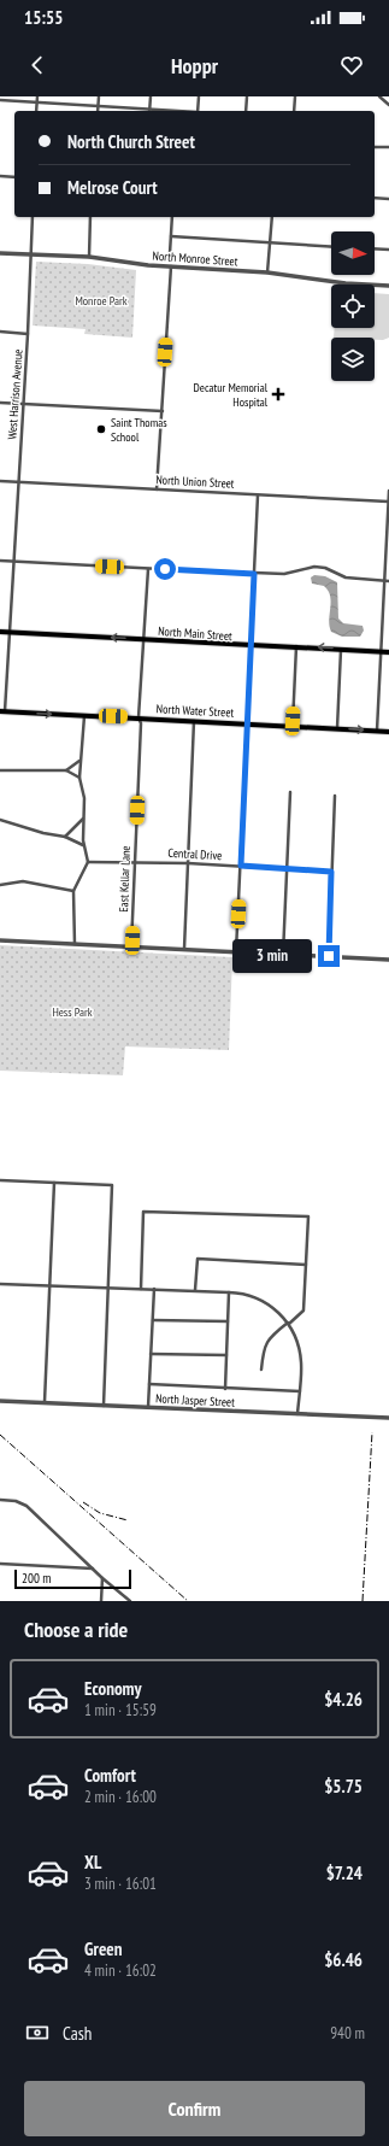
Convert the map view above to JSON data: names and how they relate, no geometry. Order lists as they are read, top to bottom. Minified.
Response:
{"streets":{"main road":["North Main Street","North Water Street"],"street":["North Monroe Street","West Harrison Avenue","North Union Street","Central Drive","East Kellar Lane","North Jasper Street"]},"crossings":[["North Monroe Street","West Harrison Avenue"],["West Harrison Avenue","North Union Street"],["West Harrison Avenue","North Main Street"],["West Harrison Avenue","North Water Street"],["North Main Street","East Kellar Lane"],["North Water Street","East Kellar Lane"],["Central Drive","East Kellar Lane"]],"one_way":["North Main Street"],"parks":["Monroe Park","Hess Park"],"places":{"health":["Decatur Memorial Hospital"],"other":["Saint Thomas School"]},"scale_bar":"200 m","north":"right","page":{"status":"15:55","header":"Hoppr","banner":["North Church Street","Melrose Court"],"bubble":"3 min","scale":"200 m","heading":"Choose a ride","list":[{"name":"Economy","note":"1 min · 15:59","value":"$4.26"},{"name":"Comfort","note":"2 min · 16:00","value":"$5.75"},{"name":"XL","note":"3 min · 16:01","value":"$7.24"},{"name":"Green","note":"4 min · 16:02","value":"$6.46"}],"pay":["Cash","940 m"],"buttons":"Confirm"}}
